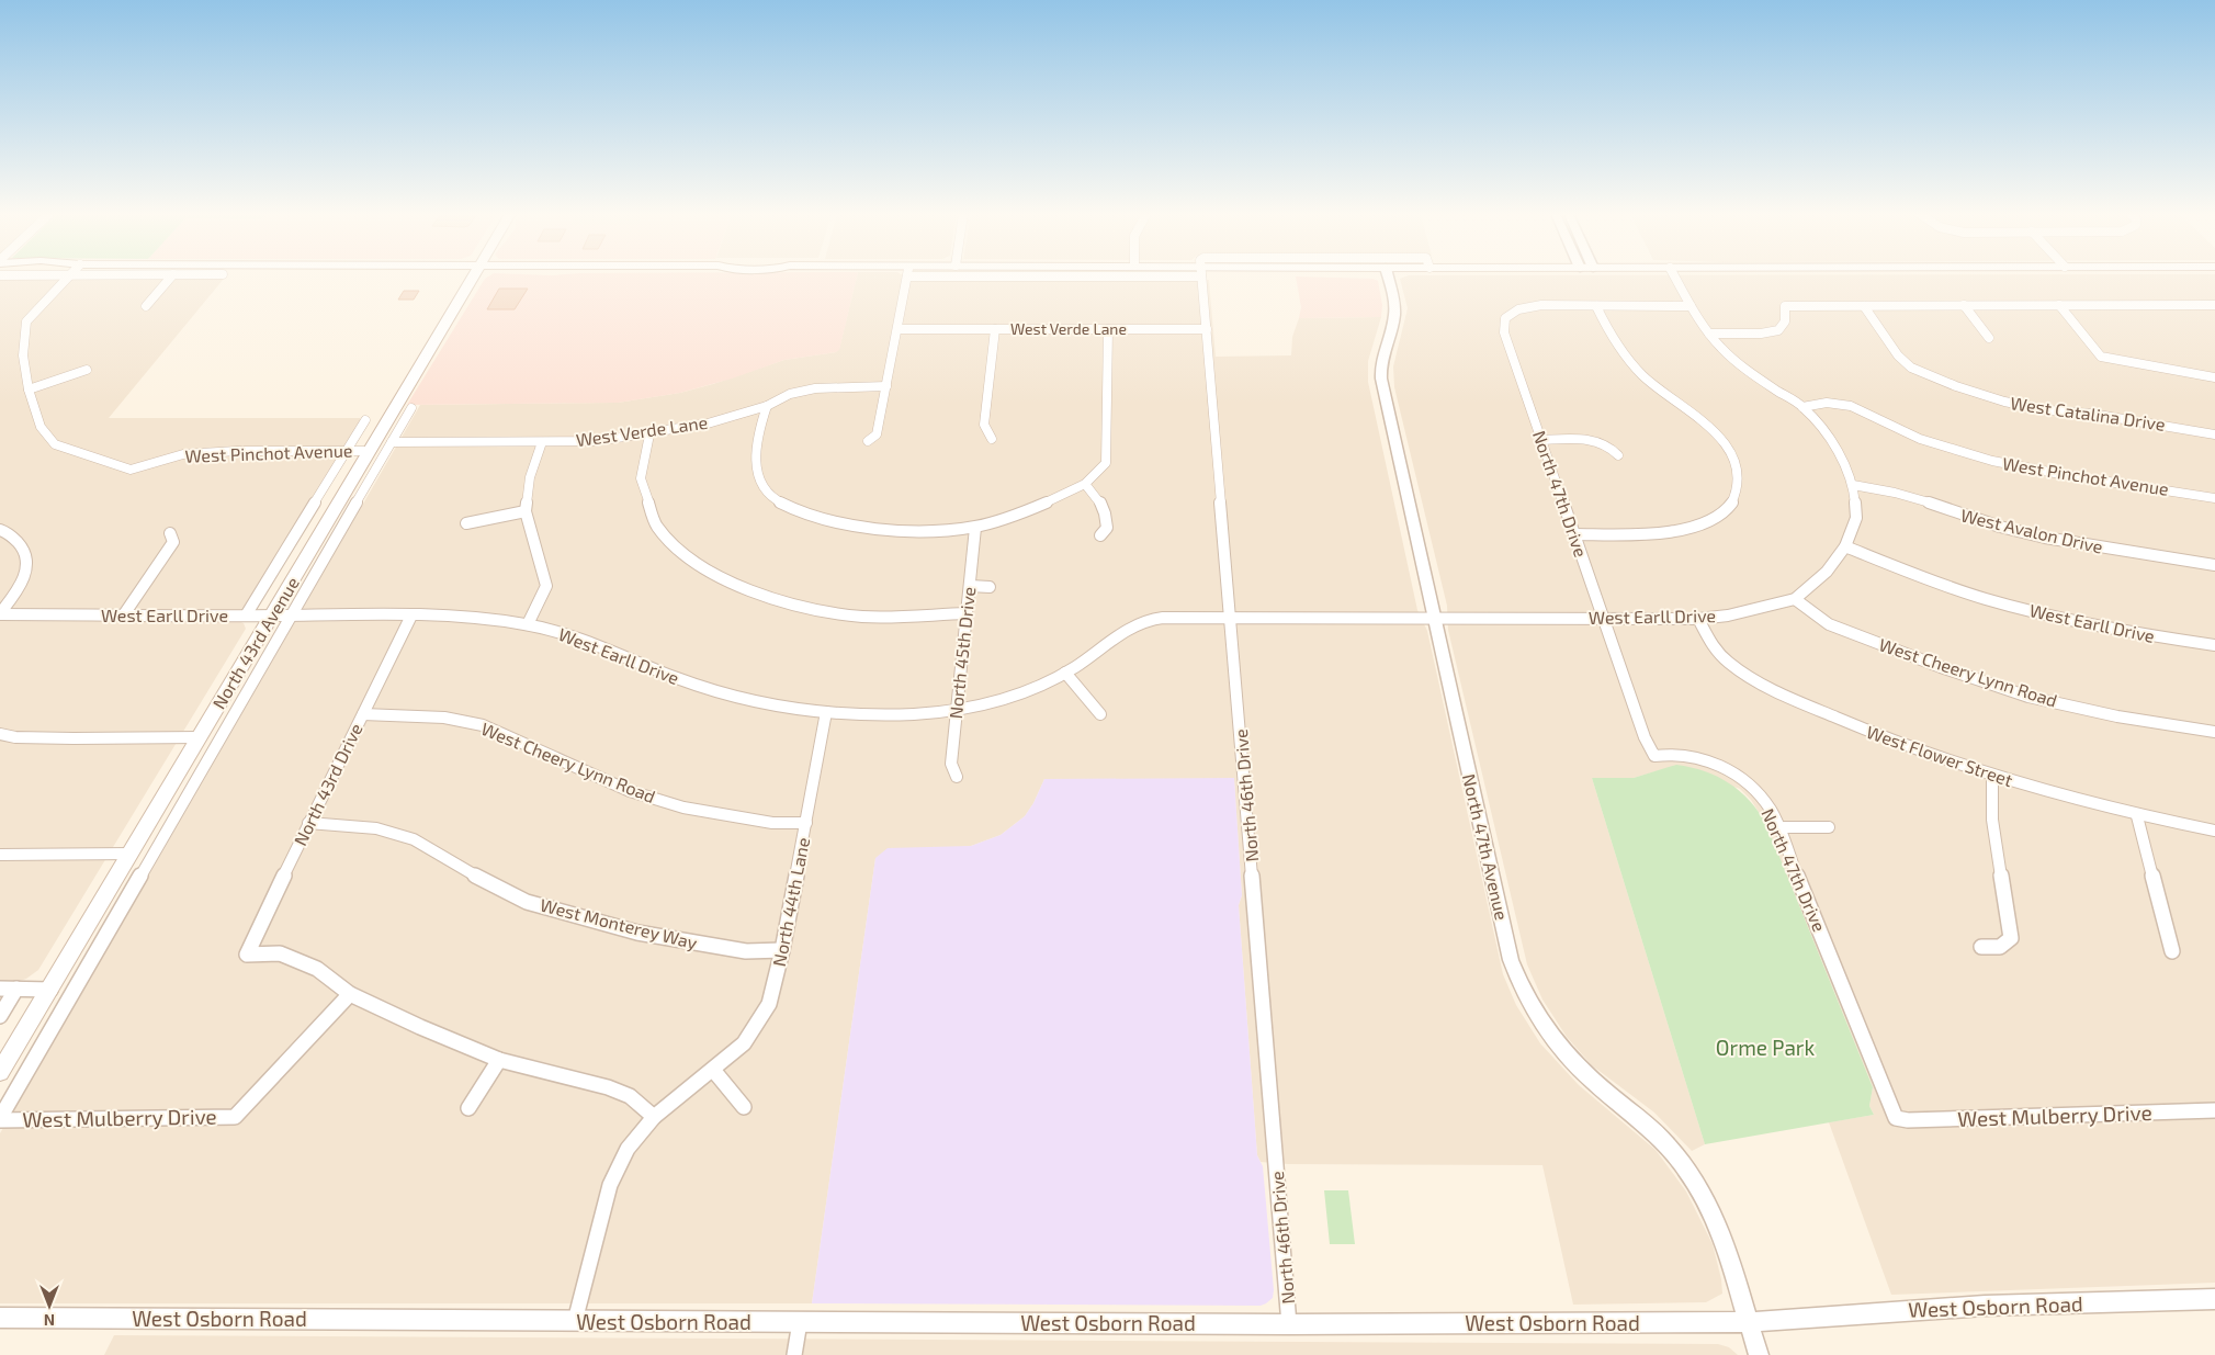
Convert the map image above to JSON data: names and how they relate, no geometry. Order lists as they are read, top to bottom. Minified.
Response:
{"streets":{"main road":["North 43rd Avenue"],"street":["West Verde Lane","West Catalina Drive","West Pinchot Avenue","North 47th Drive","West Avalon Drive","West Earll Drive","North 45th Drive","West Cheery Lynn Road","West Flower Street","North 43rd Drive","North 46th Drive","North 47th Avenue","North 44th Lane","West Monterey Way","West Mulberry Drive","West Osborn Road"]},"crossings":[["West Verde Lane","North 43rd Avenue"],["West Verde Lane","North 46th Drive"],["West Pinchot Avenue","North 43rd Avenue"],["North 47th Drive","West Earll Drive"],["North 47th Drive","West Mulberry Drive"],["West Earll Drive","North 43rd Avenue"],["West Earll Drive","North 45th Drive"],["West Earll Drive","West Cheery Lynn Road"],["West Earll Drive","West Flower Street"],["West Earll Drive","North 43rd Drive"],["West Earll Drive","North 46th Drive"],["West Earll Drive","North 47th Avenue"],["West Earll Drive","North 44th Lane"],["North 43rd Avenue","West Mulberry Drive"],["West Cheery Lynn Road","North 43rd Drive"],["West Cheery Lynn Road","North 44th Lane"],["North 43rd Drive","West Monterey Way"],["North 43rd Drive","West Mulberry Drive"],["North 46th Drive","West Osborn Road"],["North 47th Avenue","West Osborn Road"],["North 44th Lane","West Monterey Way"],["North 44th Lane","West Osborn Road"]],"parks":["Orme Park"],"north":"bottom"}
